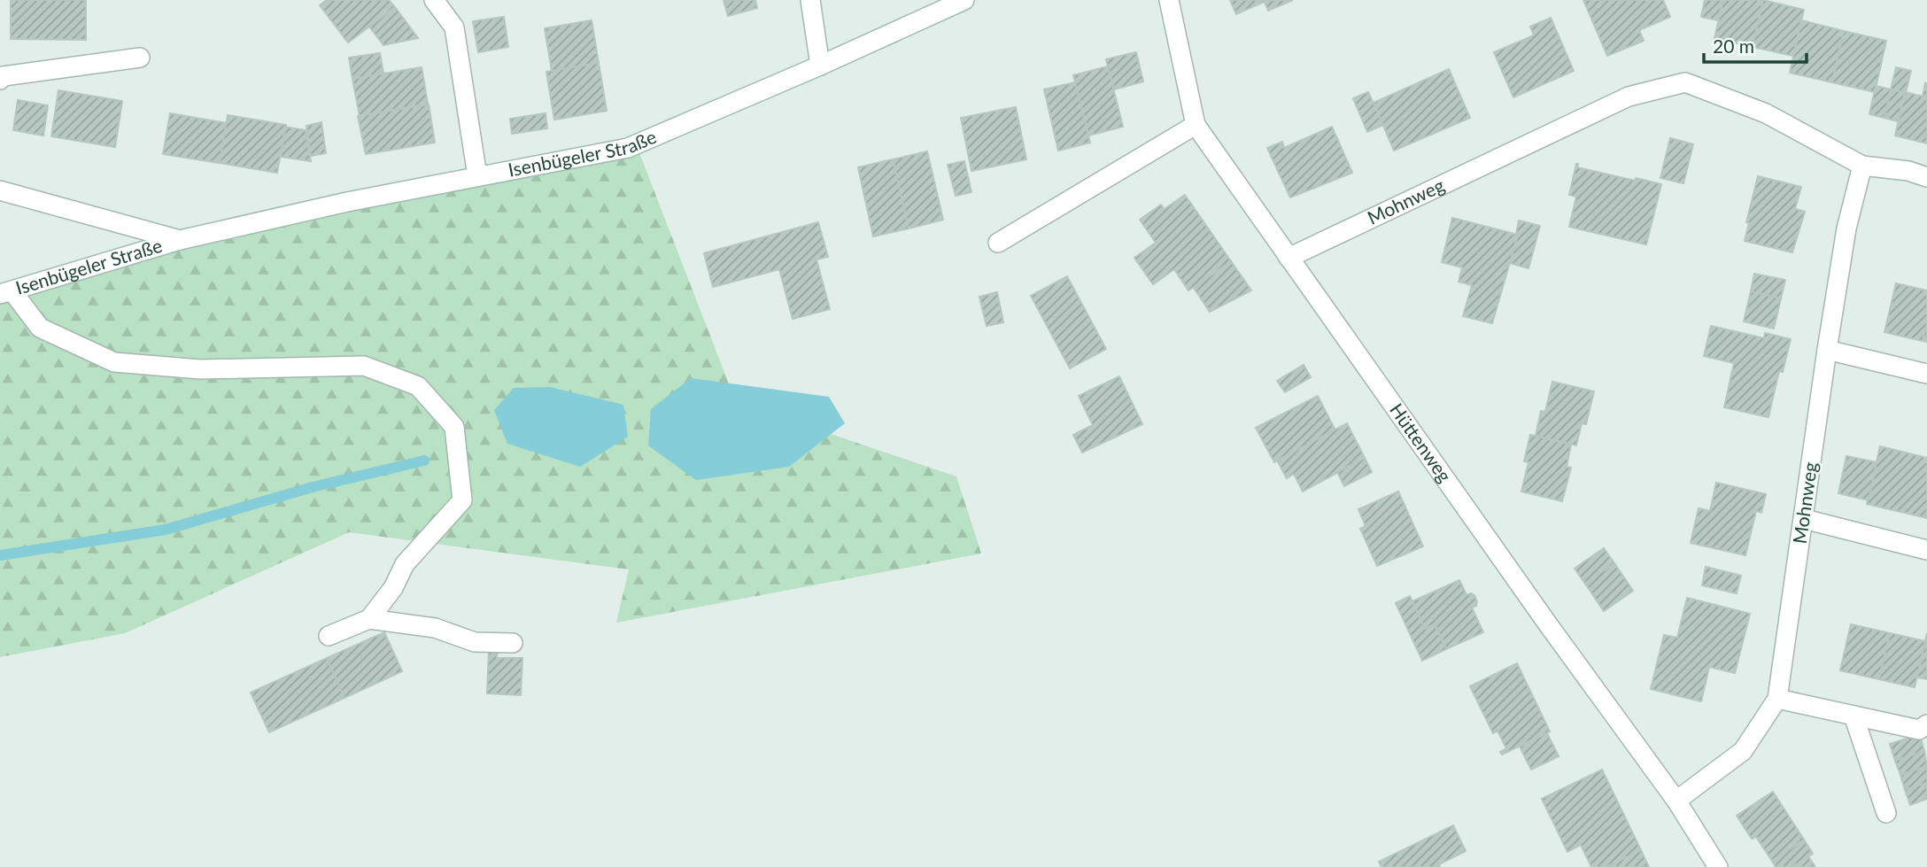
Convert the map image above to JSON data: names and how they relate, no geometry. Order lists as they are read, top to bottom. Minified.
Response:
{"streets":{"street":["Isenbügeler Straße","Mohnweg","Hüttenweg"]},"crossings":[["Mohnweg","Hüttenweg"]],"scale_bar":"20 m"}
